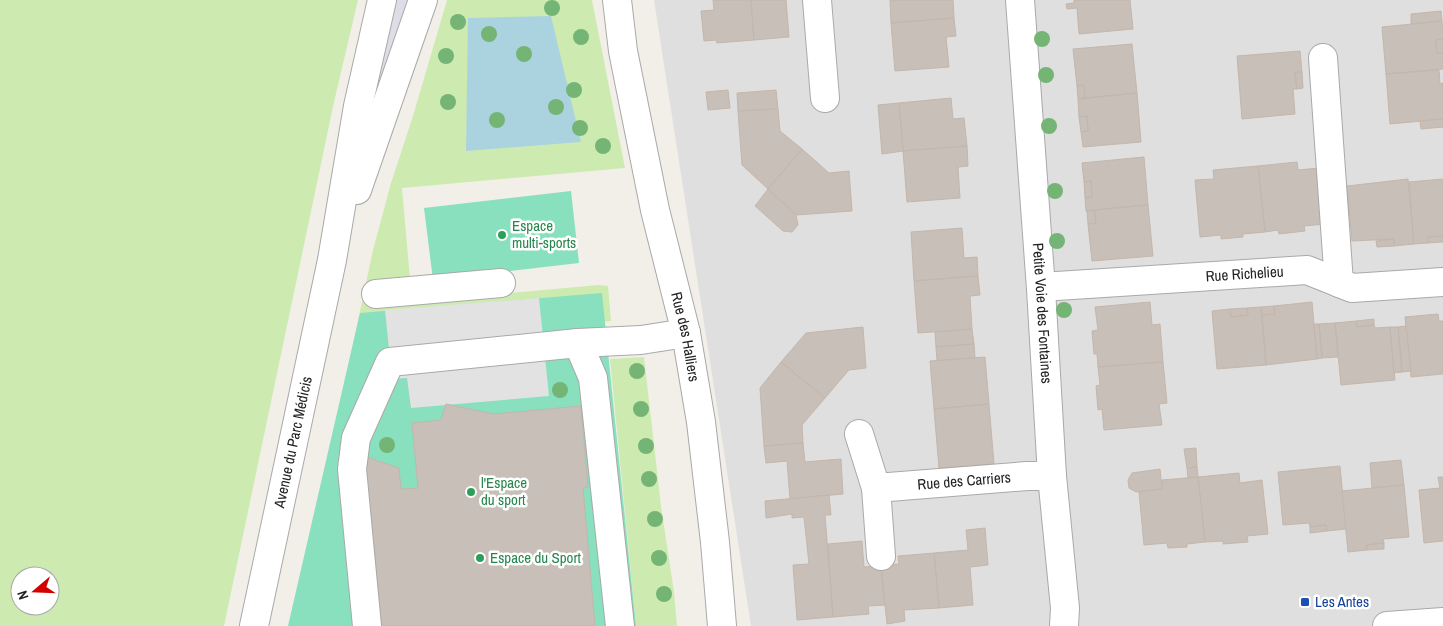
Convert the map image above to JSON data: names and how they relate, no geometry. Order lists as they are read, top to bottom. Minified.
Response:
{"streets":{"street":["Rue Richelieu","Petite Voie des Fontaines","Rue des Halliers","Avenue du Parc Médicis","Rue des Carriers"]},"crossings":[["Rue Richelieu","Petite Voie des Fontaines"],["Petite Voie des Fontaines","Rue des Carriers"]],"places":{"other":["Espace multi-sports","l'Espace du sport","Espace du Sport"],"transit":["Les Antes"]},"north":"left"}
